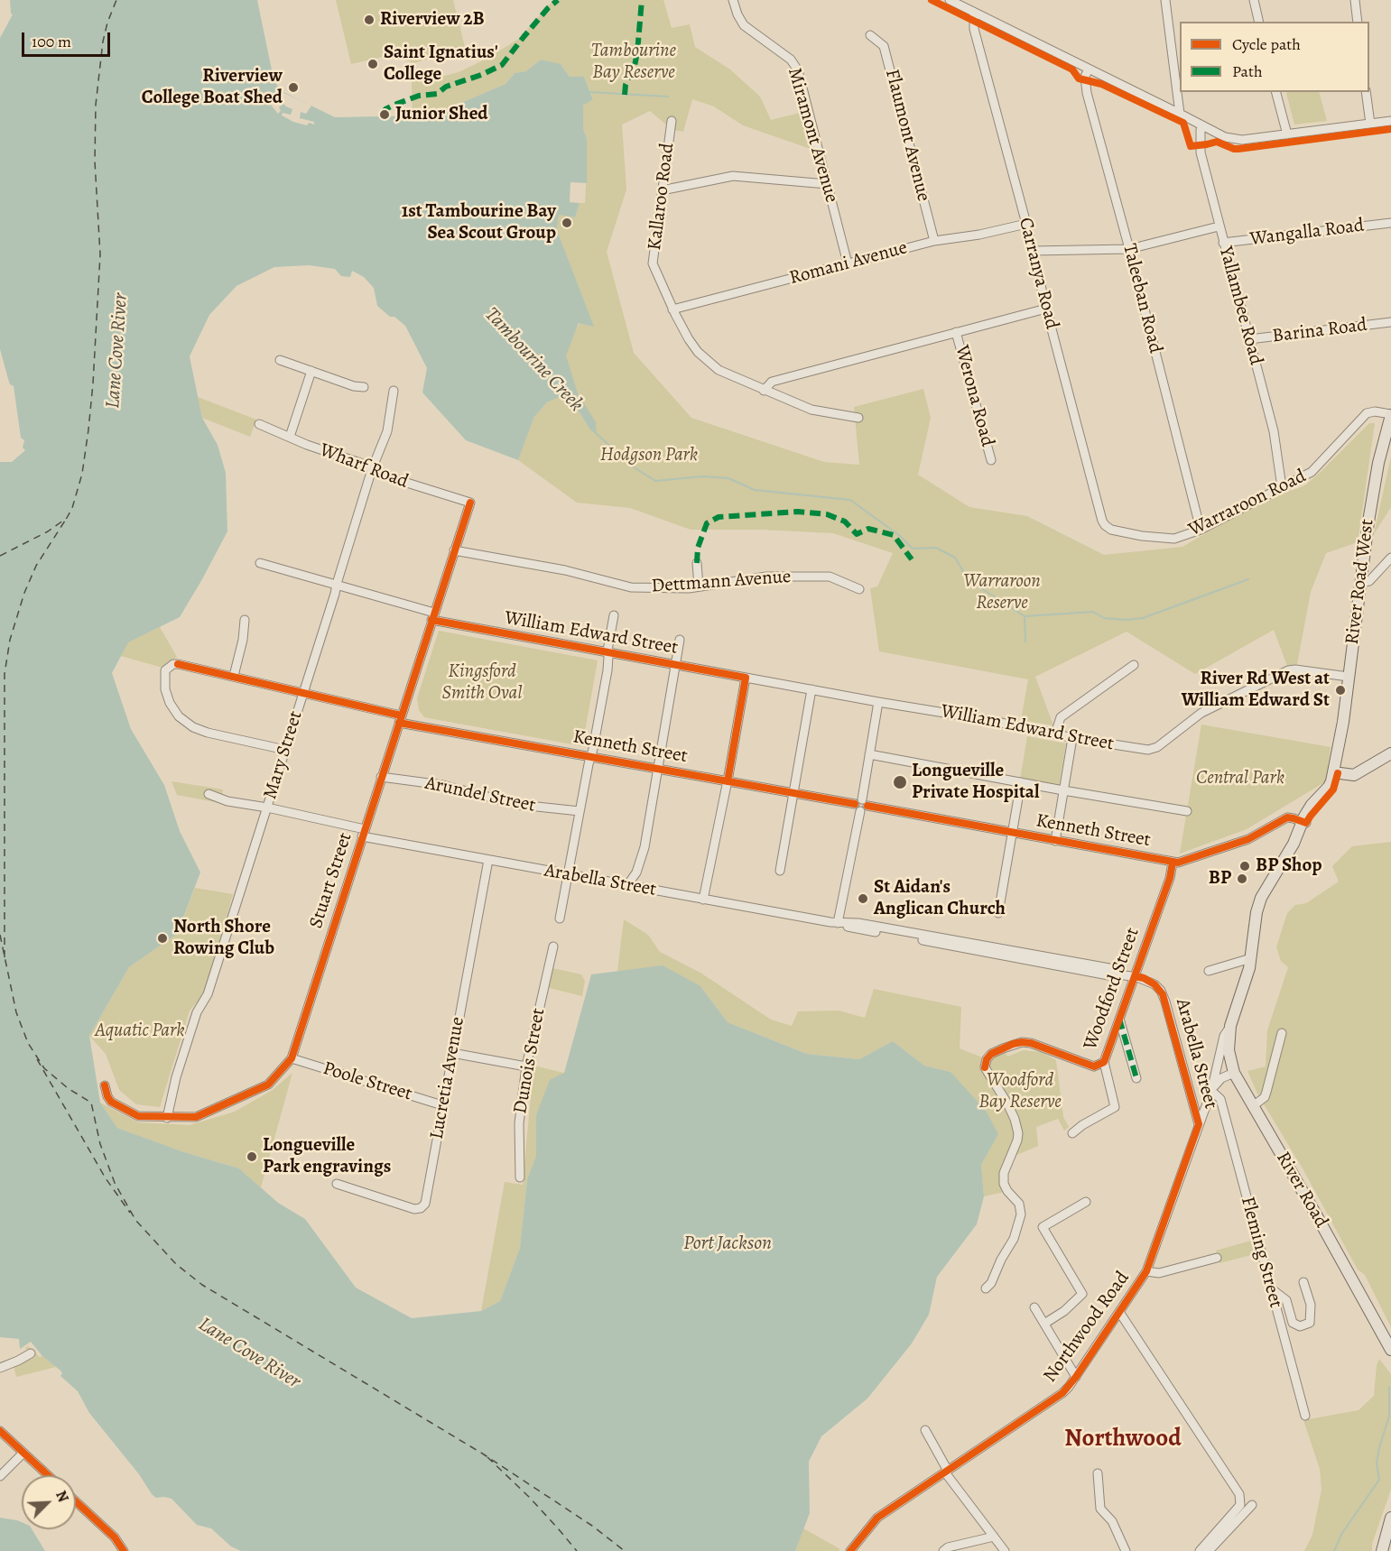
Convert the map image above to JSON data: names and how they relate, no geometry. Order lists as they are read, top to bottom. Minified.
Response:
{"streets":{"main road":["River Road West","River Road","Northwood Road"],"street":["Miramont Avenue","Flaumont Avenue","Kallaroo Road","Wangalla Road","Romani Avenue","Carranya Road","Taleeban Road","Yallambee Road","Barina Road","Werona Road","Wharf Road","Warraroon Road","Dettmann Avenue","William Edward Street","Kenneth Street","Mary Street","Arundel Street","Stuart Street","Arabella Street","Woodford Street","Dunois Street","Lucretia Avenue","Poole Street","Fleming Street"]},"crossings":[["Miramont Avenue","Romani Avenue"],["Flaumont Avenue","Romani Avenue"],["Kallaroo Road","Romani Avenue"],["Wangalla Road","Yallambee Road"],["Romani Avenue","Carranya Road"],["Carranya Road","Warraroon Road"],["Taleeban Road","Warraroon Road"],["Yallambee Road","Barina Road"],["Yallambee Road","Warraroon Road"],["Wharf Road","Mary Street"],["Wharf Road","Stuart Street"],["Warraroon Road","River Road West"],["Dettmann Avenue","Stuart Street"],["River Road West","William Edward Street"],["River Road West","Northwood Road"],["William Edward Street","Mary Street"],["William Edward Street","Stuart Street"],["Kenneth Street","Mary Street"],["Kenneth Street","Stuart Street"],["Kenneth Street","Woodford Street"],["Kenneth Street","Northwood Road"],["Mary Street","Stuart Street"],["Mary Street","Arabella Street"],["Arundel Street","Stuart Street"],["Stuart Street","Arabella Street"],["Stuart Street","Poole Street"],["Arabella Street","Woodford Street"],["Arabella Street","Lucretia Avenue"],["Arabella Street","Northwood Road"],["Lucretia Avenue","Poole Street"],["River Road","Northwood Road"],["Fleming Street","Northwood Road"]],"districts":["Northwood"],"water":["Lane Cove River","Tambourine Creek","Port Jackson"],"parks":["Tambourine Bay Reserve","Hodgson Park","Warraroon Reserve","Kingsford Smith Oval","Central Park","Aquatic Park","Woodford Bay Reserve"],"places":["Riverview 2B","Saint Ignatius' College","Riverview College Boat Shed","Junior Shed","1st Tambourine Bay Sea Scout Group","River Rd West at William Edward St","Longueville Private Hospital","BP Shop","BP","St Aidan's Anglican Church","North Shore Rowing Club","Longueville Park engravings"],"legend":["Cycle path","Path"],"scale_bar":"100 m","north":"top right"}
